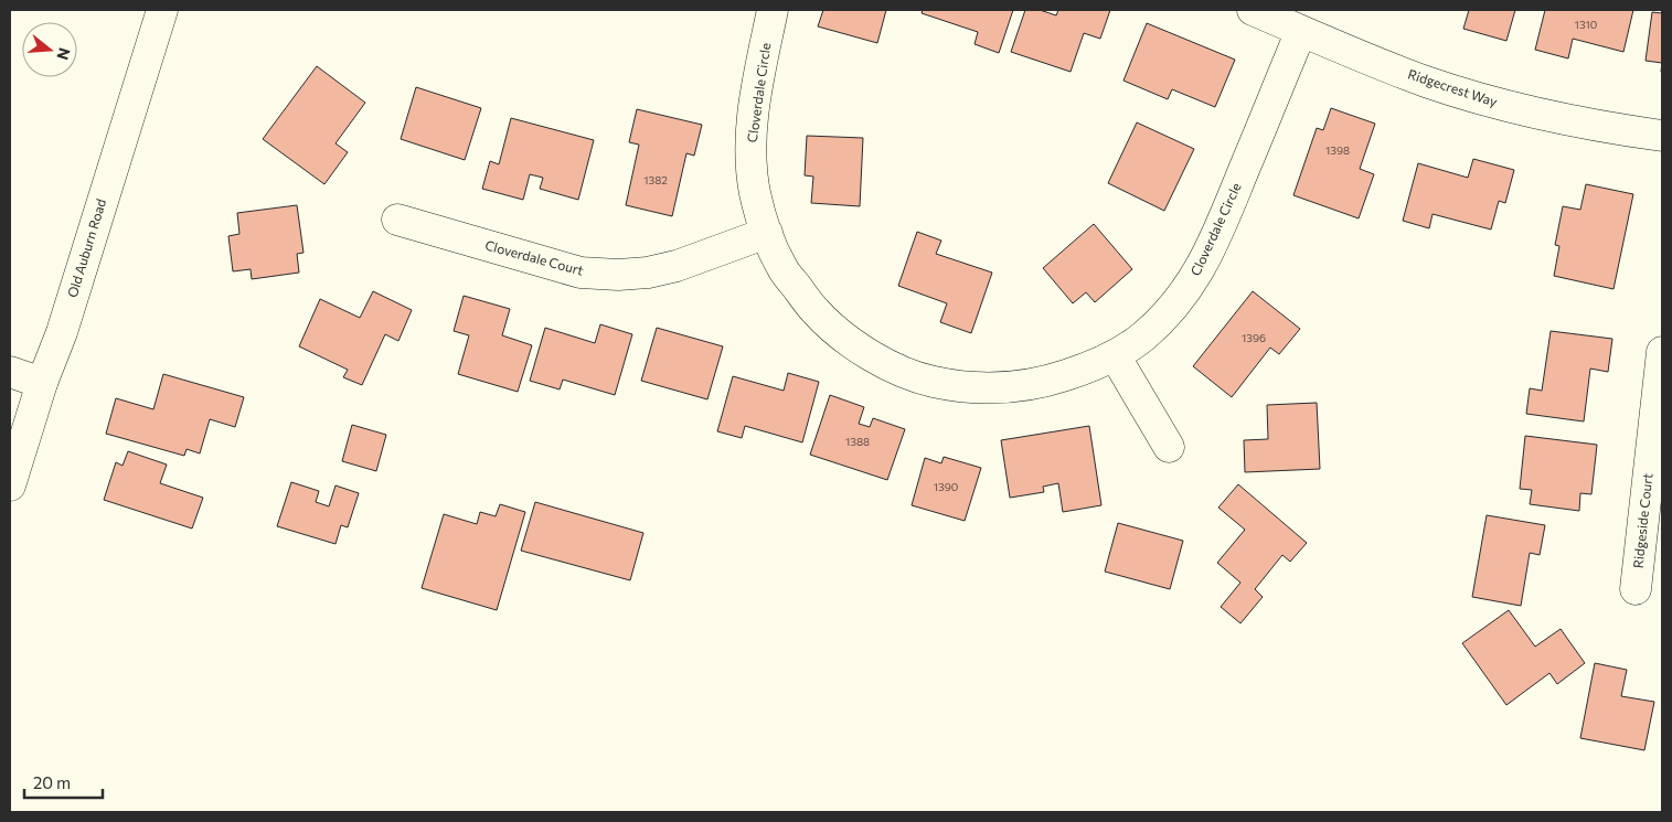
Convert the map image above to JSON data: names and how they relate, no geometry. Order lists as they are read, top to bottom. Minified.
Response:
{"streets":{"street":["Ridgecrest Way","Cloverdale Circle","Old Auburn Road","Cloverdale Court","Ridgeside Court"]},"crossings":[["Ridgecrest Way","Cloverdale Circle"],["Cloverdale Circle","Cloverdale Court"]],"house_numbers":["1310","1398","1382","1396","1388","1390"],"scale_bar":"20 m","north":"right"}
